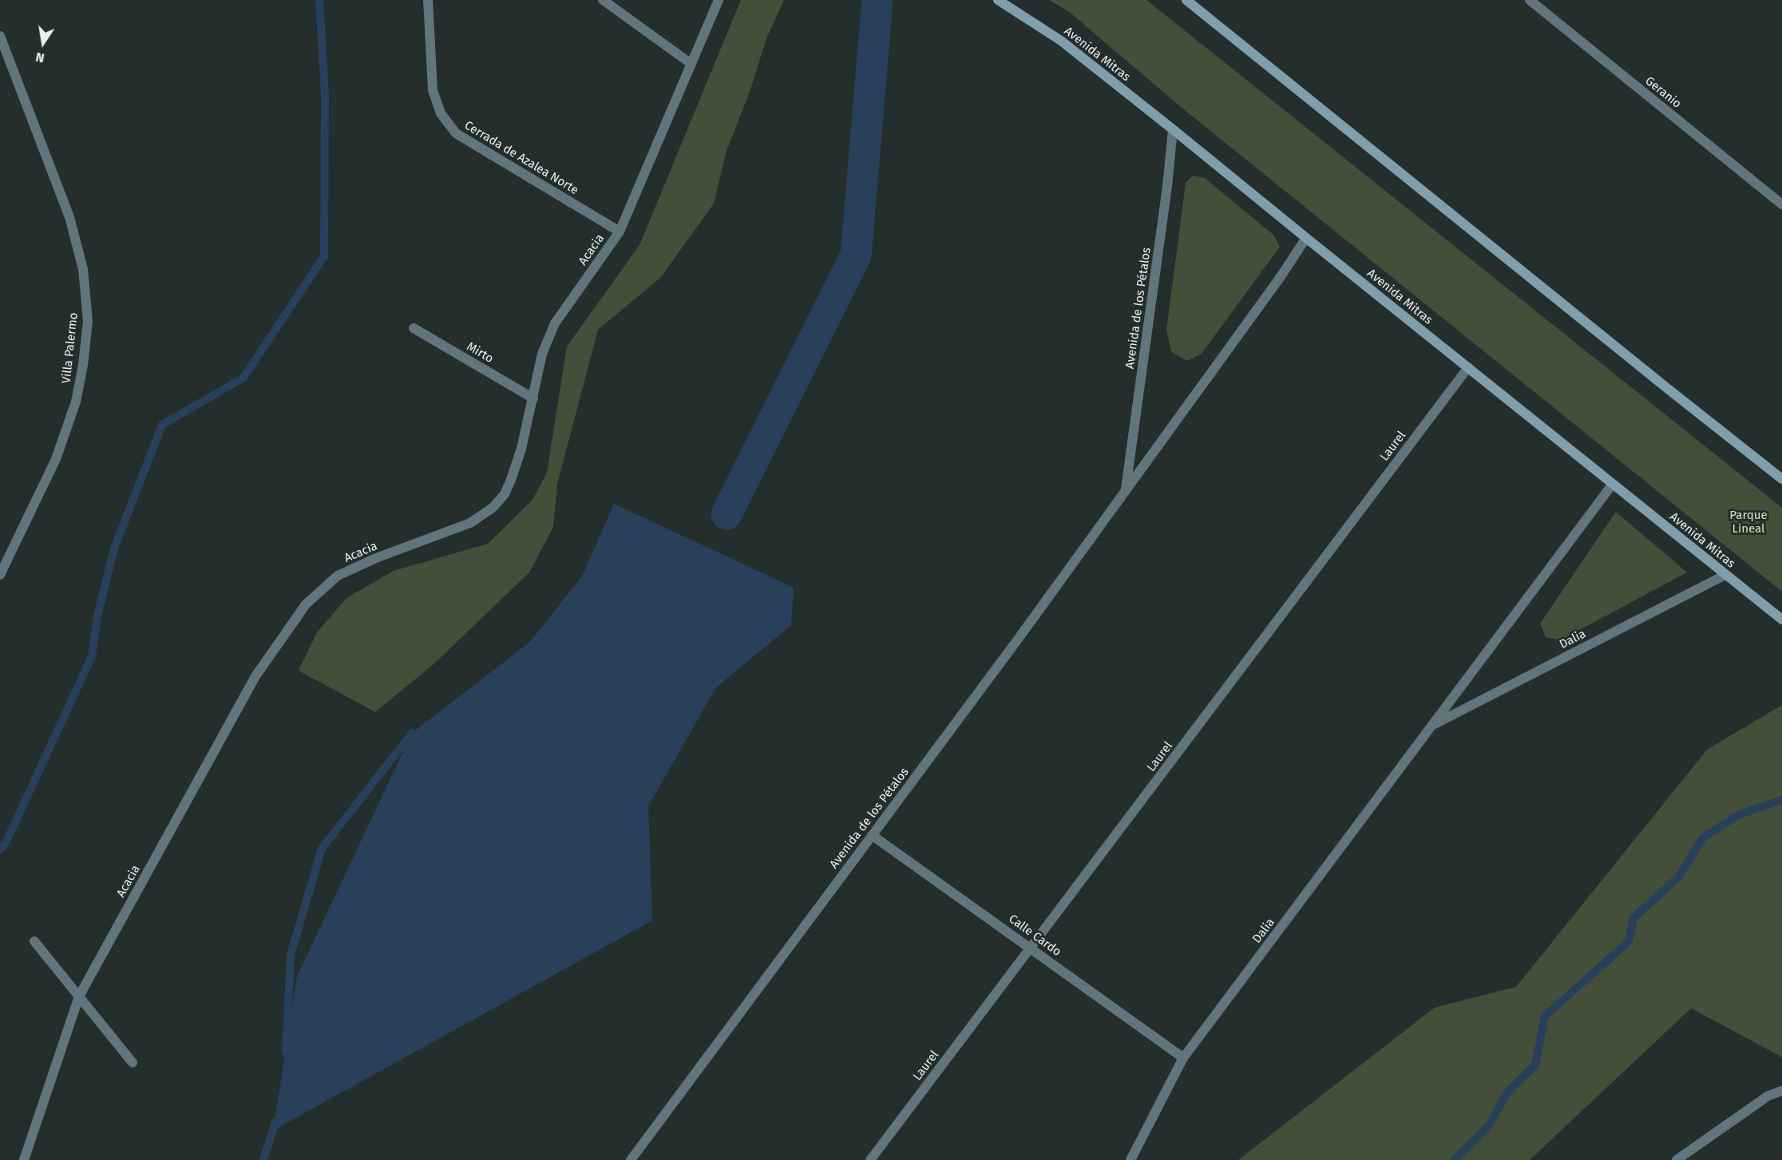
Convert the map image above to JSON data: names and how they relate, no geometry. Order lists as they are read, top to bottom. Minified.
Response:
{"streets":{"street":["Avenida Mitras","Geranio","Cerrada de Azalea Norte","Acacia","Avenida de los Pétalos","Villa Palermo","Mirto","Laurel","Dalia","Calle Cardo"]},"crossings":[["Avenida Mitras","Avenida de los Pétalos"],["Avenida Mitras","Laurel"],["Avenida Mitras","Dalia"],["Cerrada de Azalea Norte","Acacia"],["Acacia","Mirto"],["Avenida de los Pétalos","Calle Cardo"],["Laurel","Calle Cardo"],["Dalia","Calle Cardo"]],"parks":["Parque Lineal"],"north":"bottom"}
